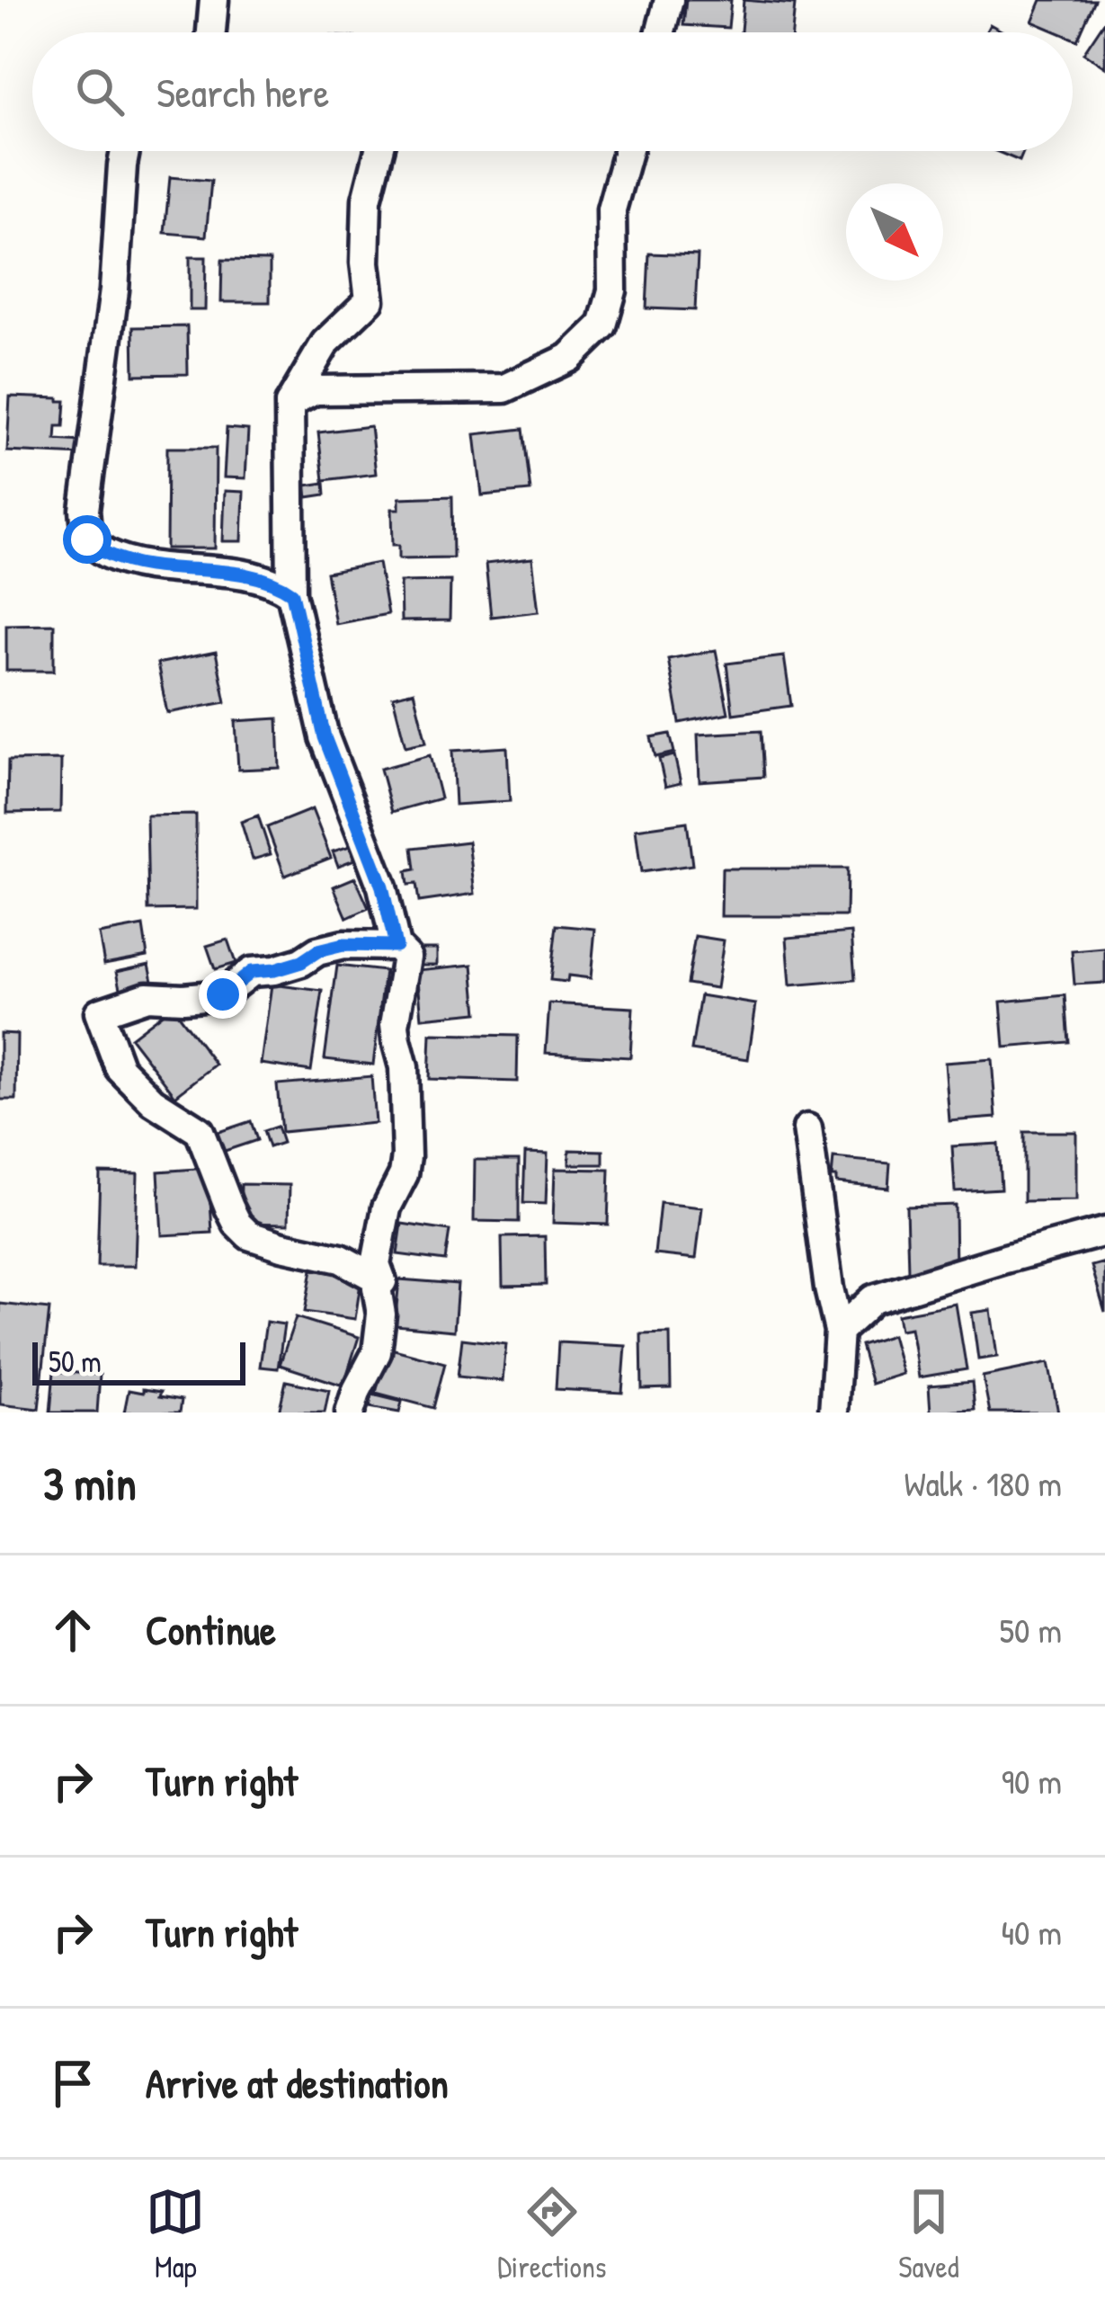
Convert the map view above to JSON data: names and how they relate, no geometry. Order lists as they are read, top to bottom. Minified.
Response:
{"scale_bar":"50 m","north":"bottom right","page":{"search":"Search here","scale":"50 m","heading":["3 min","Walk · 180 m"],"list":[["Continue","50 m"],["Turn right","90 m"],["Turn right","40 m"],"Arrive at destination"],"nav":["Map","Directions","Saved"]}}
